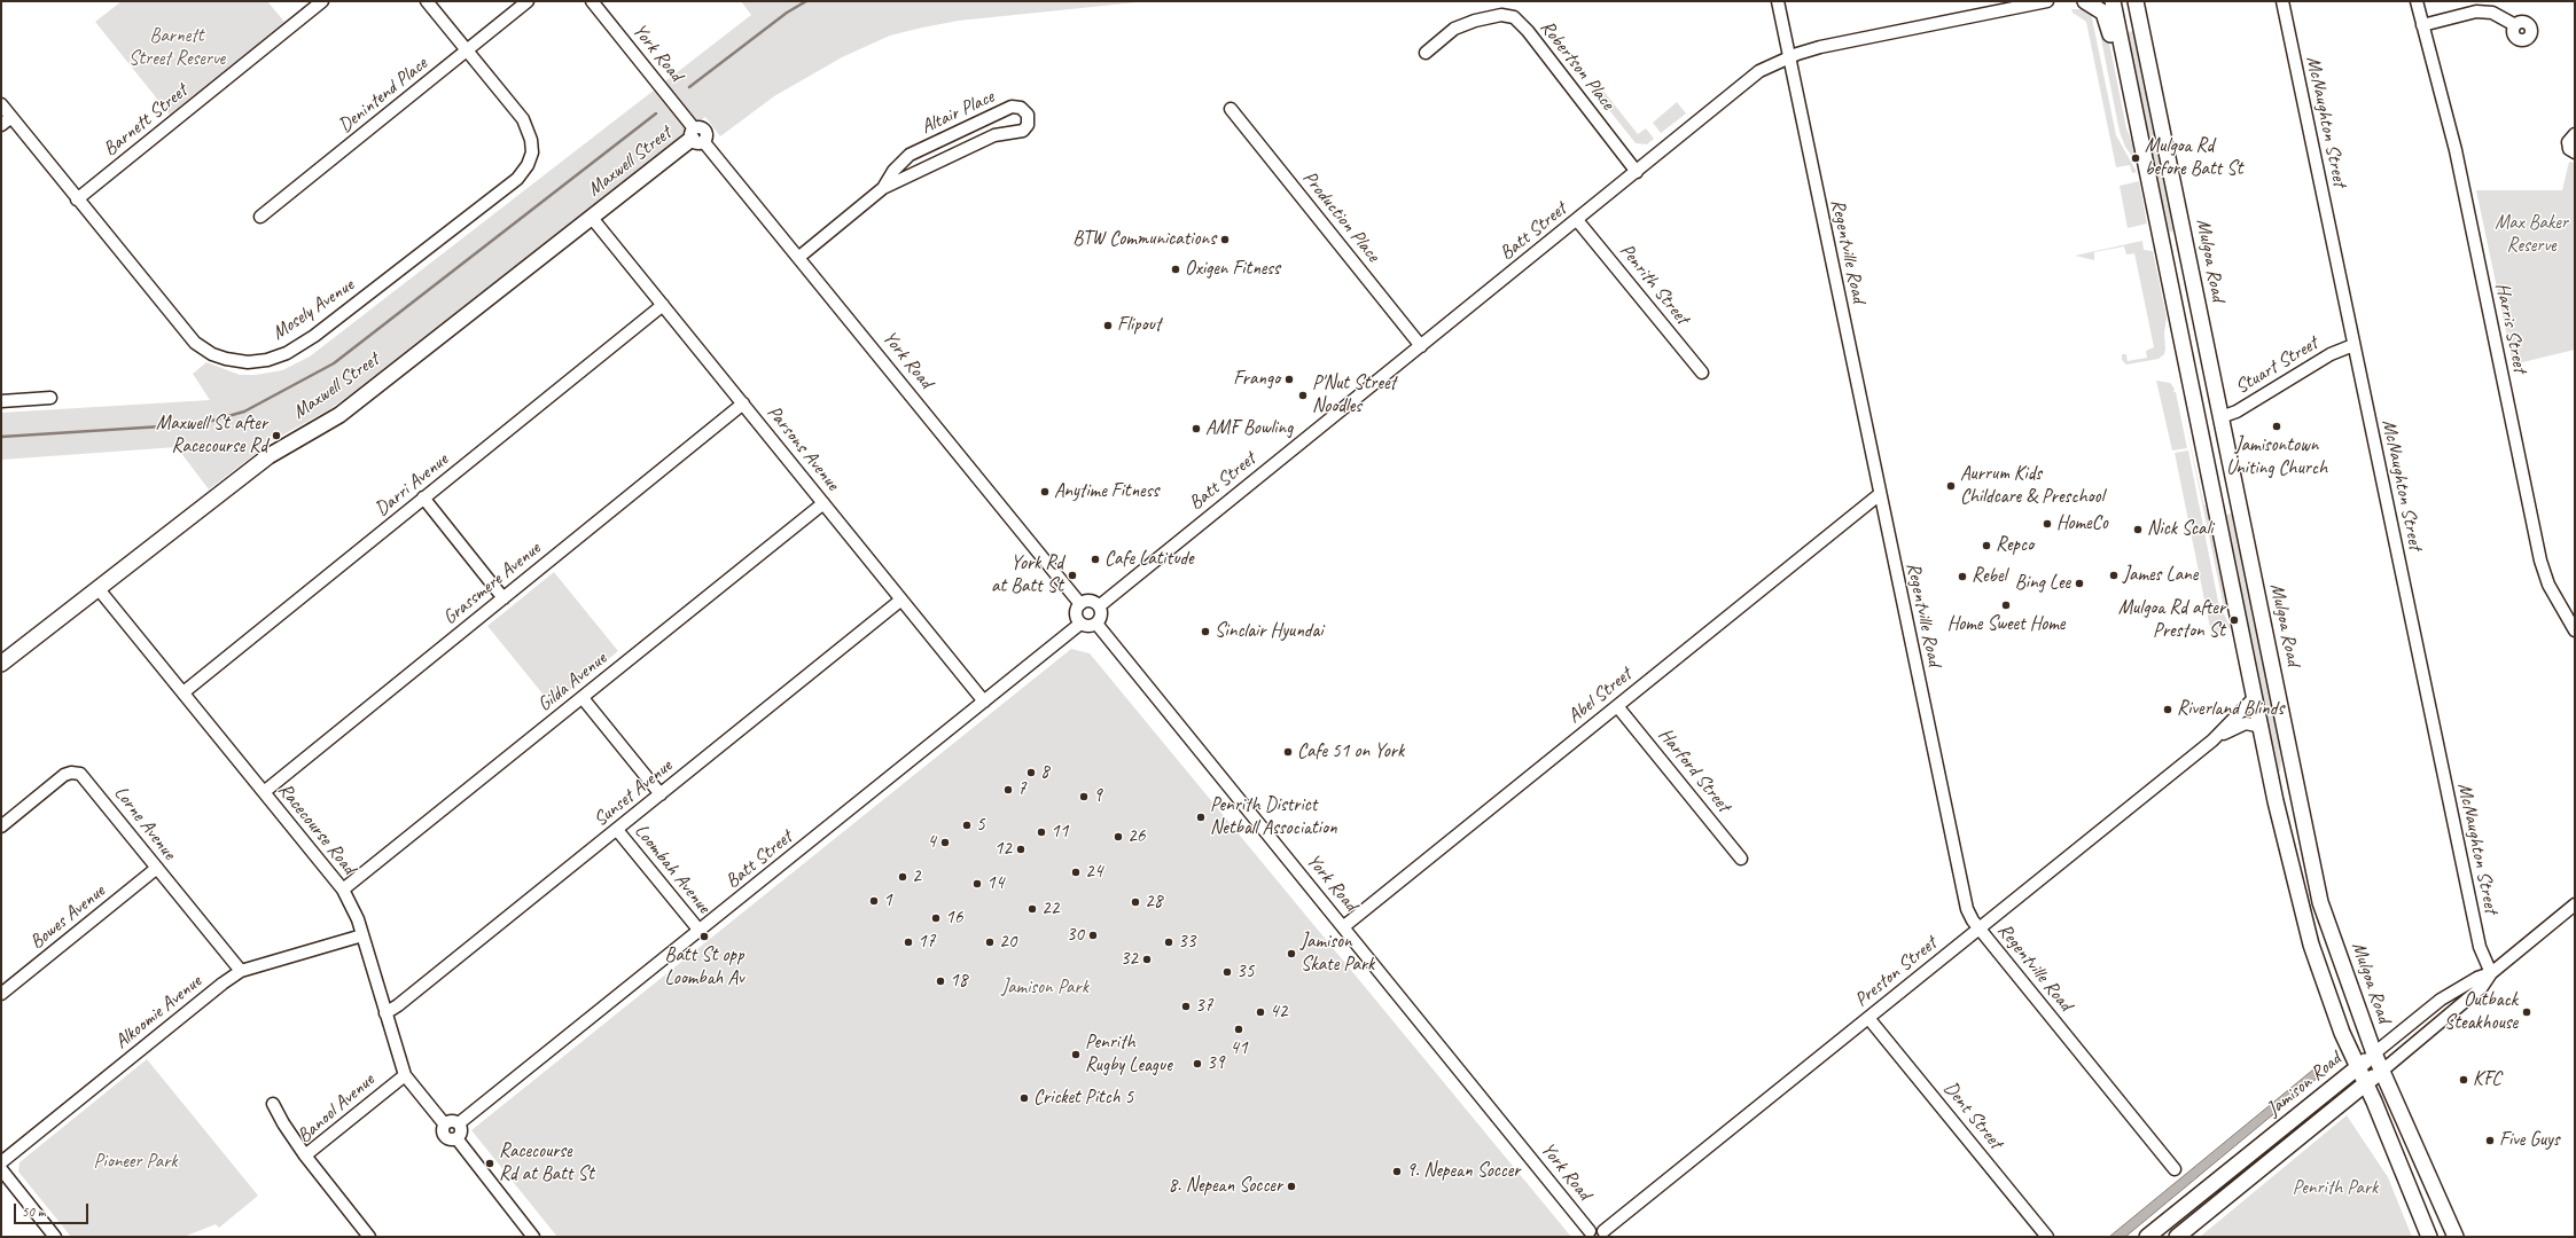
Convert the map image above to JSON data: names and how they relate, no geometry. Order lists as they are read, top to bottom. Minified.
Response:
{"streets":{"main road":["Maxwell Street","Mulgoa Road","Jamison Road"],"street":["York Road","Robertson Place","Denintend Place","Altair Place","Barnett Street","McNaughton Street","Production Place","Batt Street","Regentville Road","Penrith Street","Mosely Avenue","Harris Street","Stuart Street","Parsons Avenue","Darri Avenue","Grassmere Avenue","Gilda Avenue","Abel Street","Harford Street","Sunset Avenue","Lorne Avenue","Racecourse Road","Loombah Avenue","Bowes Avenue","Preston Street","Alkoomie Avenue","Banool Avenue","Dent Street"]},"crossings":[["York Road","Altair Place"],["York Road","Maxwell Street"],["York Road","Batt Street"],["York Road","Abel Street"],["York Road","Preston Street"],["Robertson Place","Batt Street"],["Denintend Place","Mosely Avenue"],["Barnett Street","Mosely Avenue"],["McNaughton Street","Stuart Street"],["McNaughton Street","Jamison Road"],["Maxwell Street","Parsons Avenue"],["Maxwell Street","Racecourse Road"],["Production Place","Batt Street"],["Batt Street","Regentville Road"],["Batt Street","Penrith Street"],["Batt Street","Parsons Avenue"],["Batt Street","Racecourse Road"],["Batt Street","Loombah Avenue"],["Regentville Road","Abel Street"],["Regentville Road","Preston Street"],["Mulgoa Road","Stuart Street"],["Mulgoa Road","Jamison Road"],["Parsons Avenue","Darri Avenue"],["Parsons Avenue","Grassmere Avenue"],["Parsons Avenue","Gilda Avenue"],["Parsons Avenue","Sunset Avenue"],["Darri Avenue","Racecourse Road"],["Grassmere Avenue","Racecourse Road"],["Gilda Avenue","Racecourse Road"],["Abel Street","Harford Street"],["Sunset Avenue","Racecourse Road"],["Sunset Avenue","Loombah Avenue"],["Lorne Avenue","Bowes Avenue"],["Lorne Avenue","Alkoomie Avenue"],["Racecourse Road","Alkoomie Avenue"],["Racecourse Road","Banool Avenue"],["Preston Street","Dent Street"]],"parks":["Barnett Street Reserve","Max Baker Reserve","Jamison Park","Pioneer Park","Penrith Park"],"places":["Mulgoa Rd before Batt St","BTW Communications","Oxigen Fitness","Flipout","Frango","P'Nut Street Noodles","Jamisontown Uniting Church","AMF Bowling","Maxwell St after Racecourse Rd","Aurrum Kids Childcare & Preschool","Anytime Fitness","HomeCo","Nick Scali","Repco","Cafe Latitude","York Rd at Batt St","James Lane","Rebel","Bing Lee","Home Sweet Home","Mulgoa Rd after Preston St","Sinclair Hyundai","Riverland Blinds","Cafe 51 on York","8","7","9","Penrith District Netball Association","5","11","26","4","12","24","2","14","1","28","22","16","30","Batt St opp Loombah Av","17","20","33","Jamison Skate Park","32","35","18","37","42","Outback Steakhouse","41","Penrith Rugby League","39","KFC","Cricket Pitch 5","Five Guys","Racecourse Rd at Batt St","9. Nepean Soccer","8. Nepean Soccer"],"scale_bar":"50 m"}
